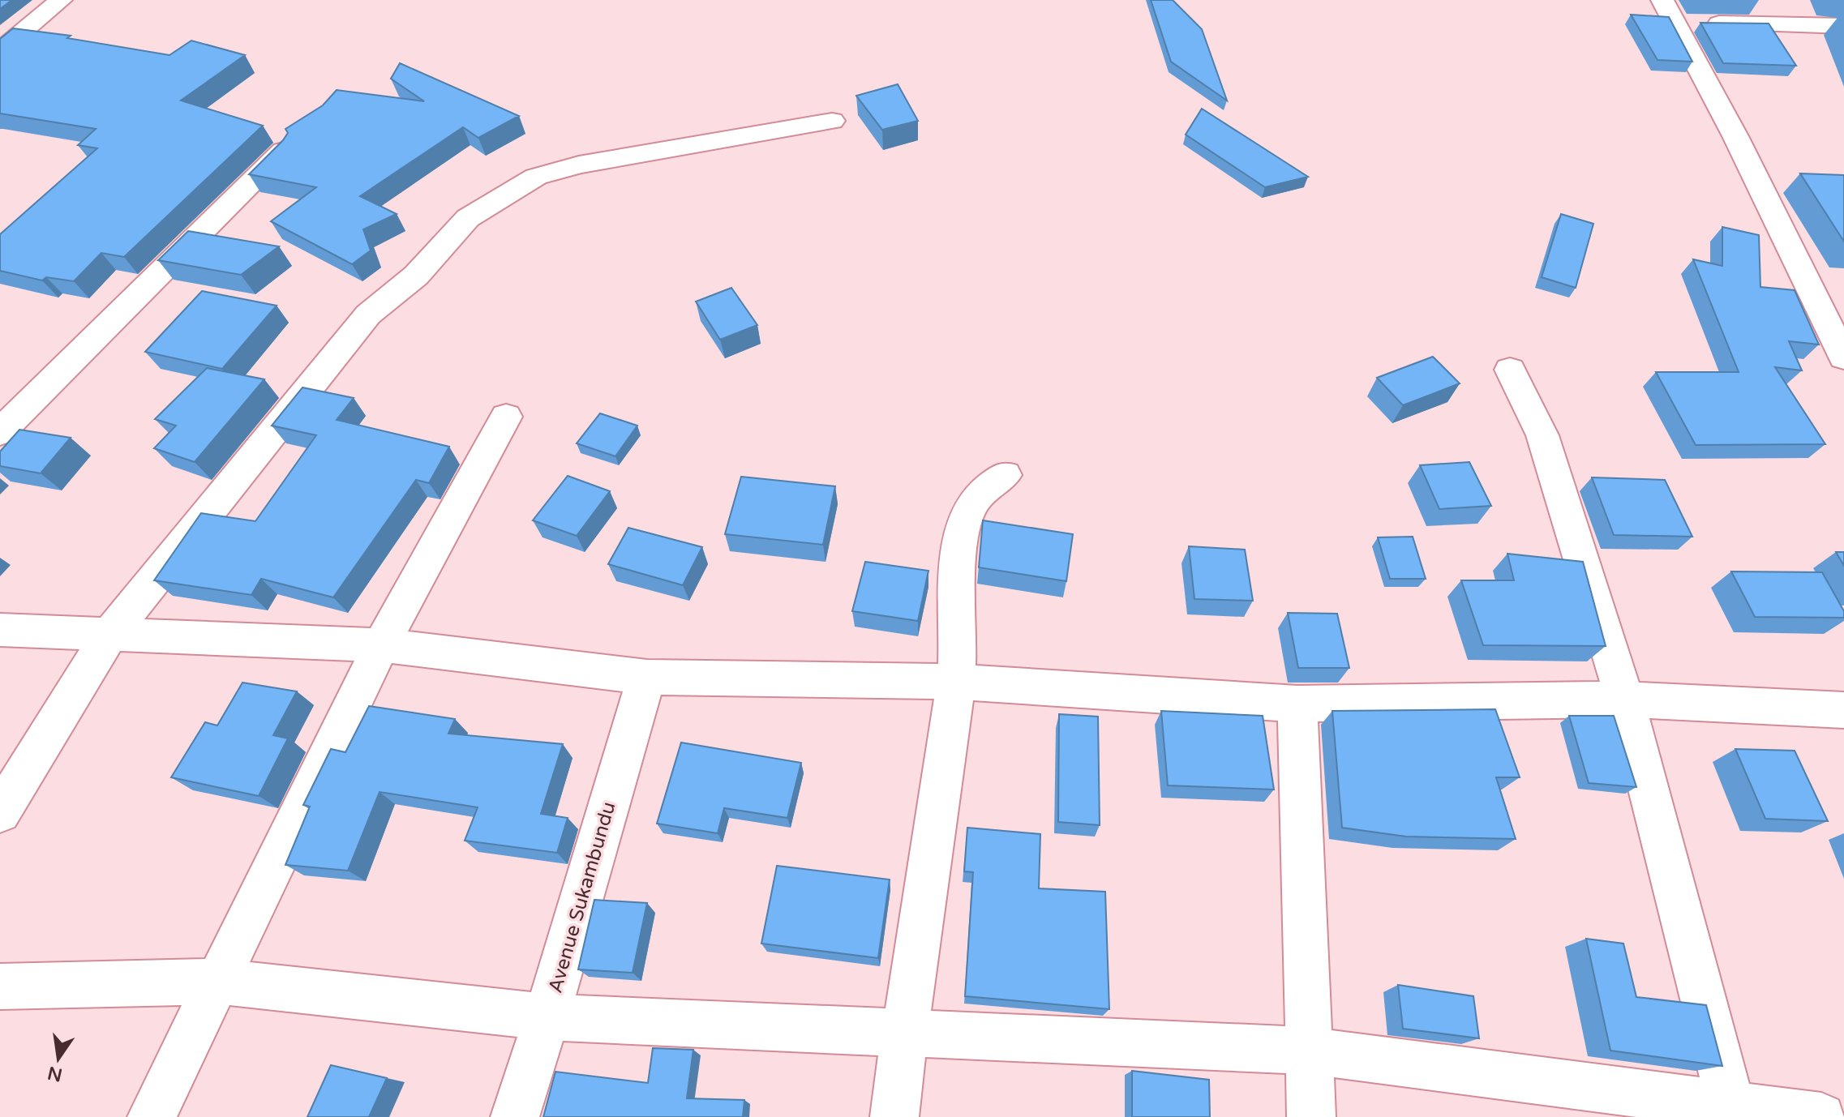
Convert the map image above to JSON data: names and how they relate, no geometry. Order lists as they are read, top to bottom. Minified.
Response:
{"streets":{"street":["Avenue Sukambundu"]},"north":"bottom"}
